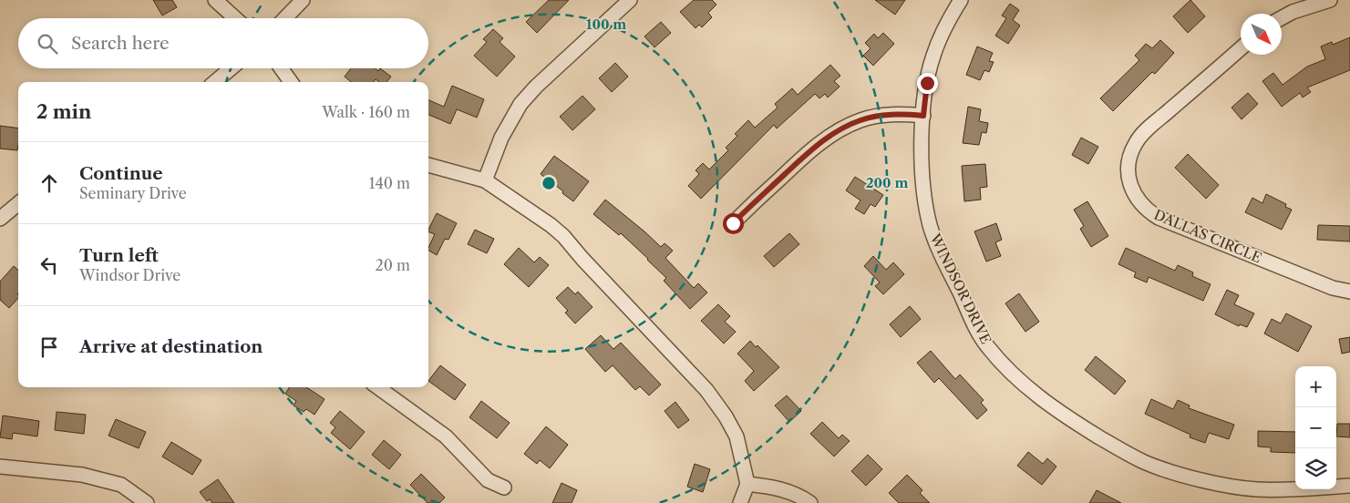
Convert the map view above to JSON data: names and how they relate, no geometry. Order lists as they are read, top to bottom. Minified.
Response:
{"streets":{"street":["DALLAS CIRCLE","WINDSOR DRIVE"]},"north":"bottom right","page":{"search":"Search here","heading":["2 min","Walk · 160 m"],"list":[["Continue","Seminary Drive","140 m"],["Turn left","Windsor Drive","20 m"],"Arrive at destination"],"map_buttons":["+","−"]},"rings":["100 m","200 m"]}
